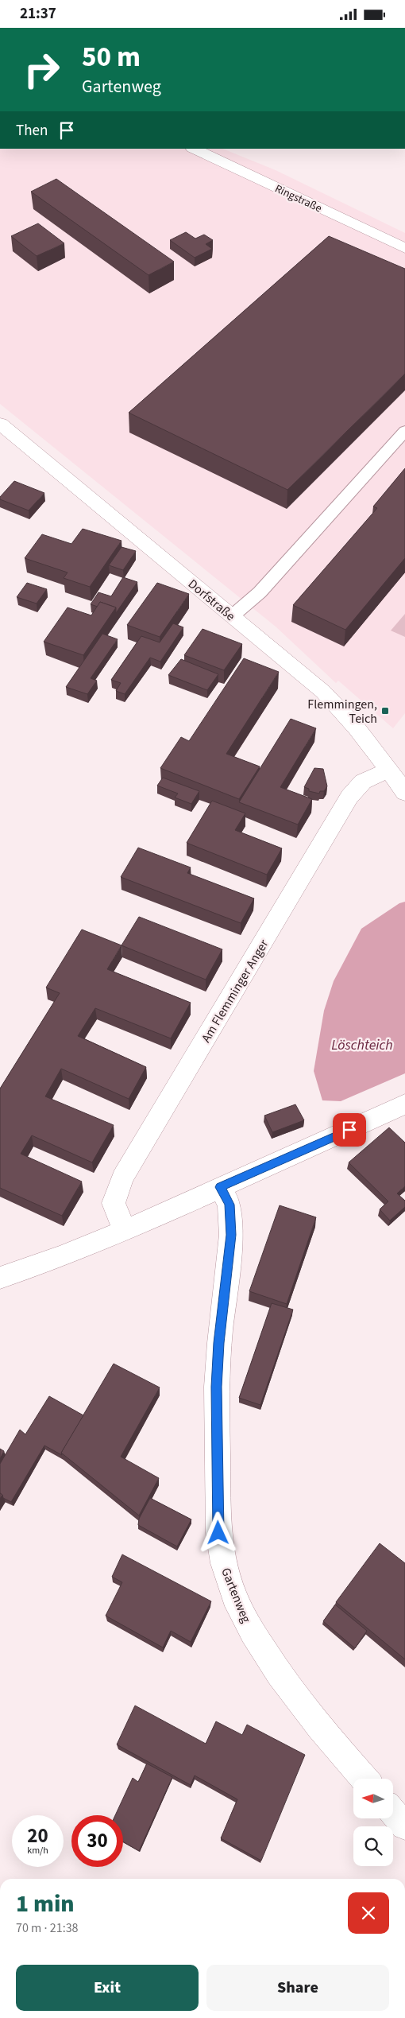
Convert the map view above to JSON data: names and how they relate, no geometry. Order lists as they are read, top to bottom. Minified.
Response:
{"streets":{"street":["Ringstraße","Dorfstraße","Am Flemminger Anger","Gartenweg"]},"crossings":[["Dorfstraße","Am Flemminger Anger"]],"water":["Löschteich"],"places":{"transit":["Flemmingen, Teich"]},"north":"left","page":{"status":"21:37","turn":["50 m","Gartenweg"],"then":"Then","speed":"20 km/h","limit":"30","heading":["1 min","70 m · 21:38"],"buttons":["Exit","Share"]}}
